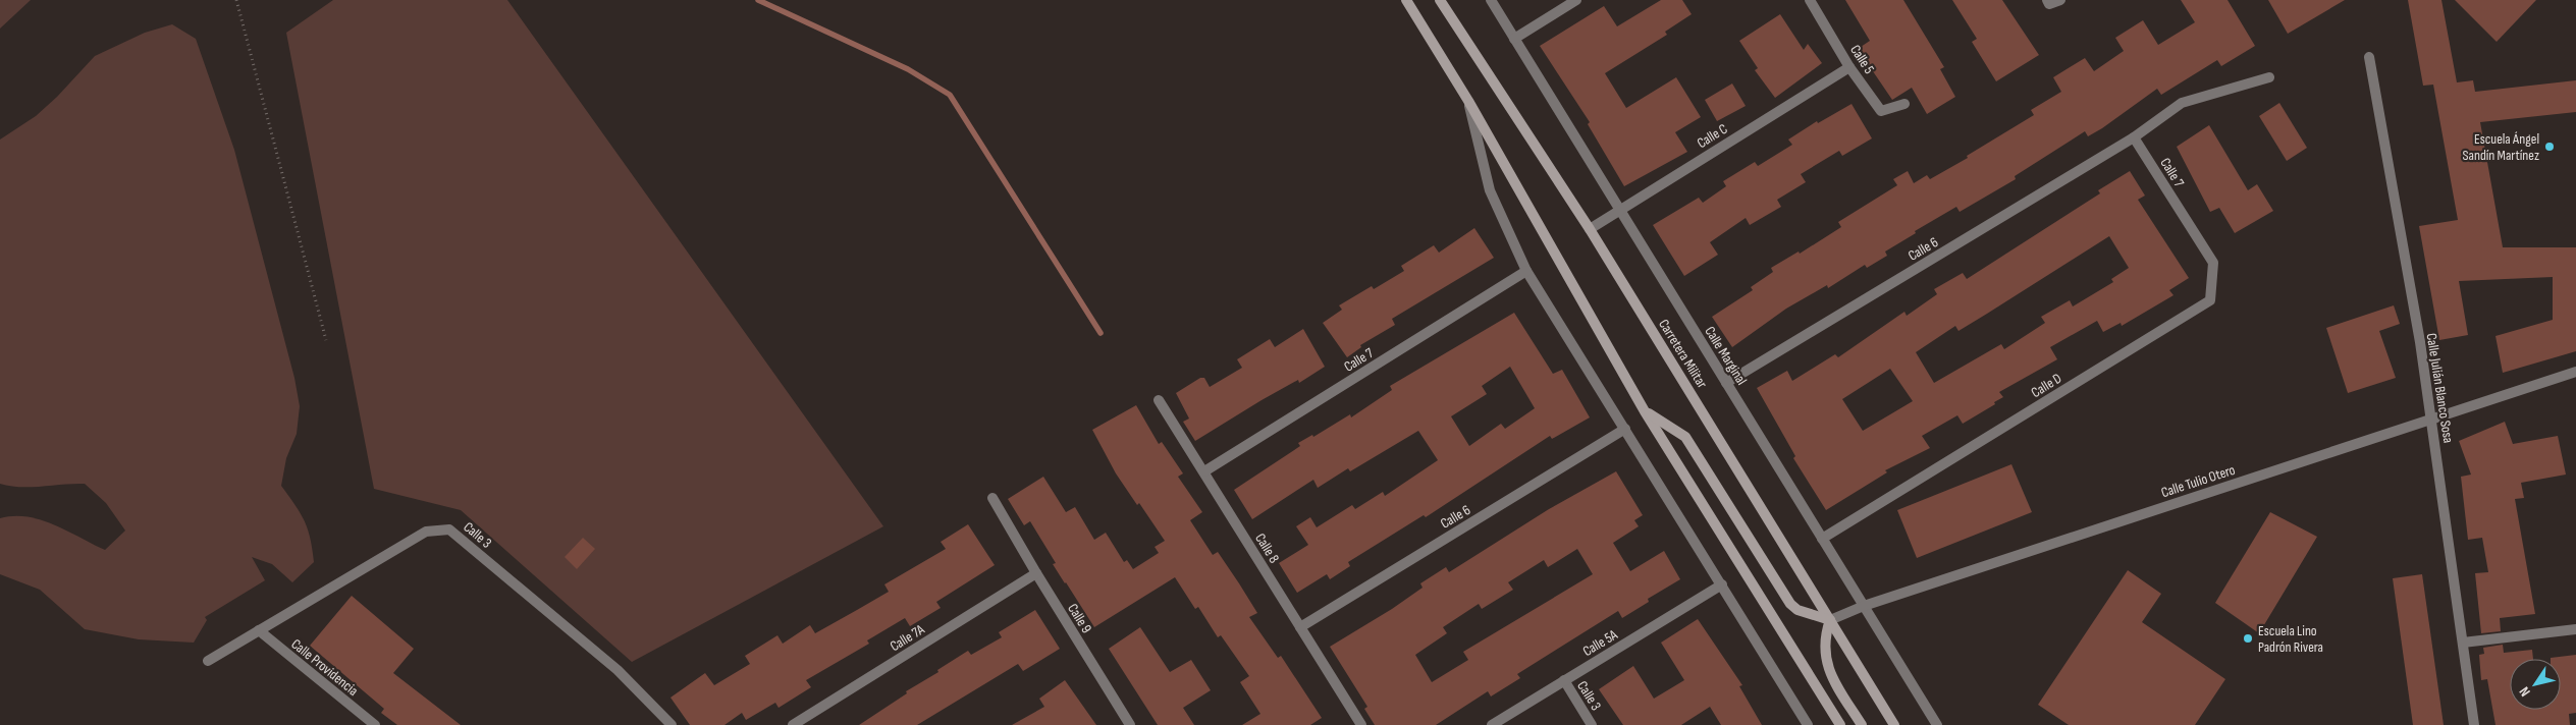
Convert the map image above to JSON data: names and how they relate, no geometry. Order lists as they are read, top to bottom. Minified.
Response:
{"streets":{"main road":["Carretera Militar"],"street":["Calle 5","Calle C","Calle 7","Calle 6","Calle Marginal","Calle D","Calle Julián Blanco Sosa","Calle Tulio Otero","Calle 3","Calle 8","Calle 9","Calle 7A","Calle 5A","Calle Providencia"]},"crossings":[["Calle 5","Calle C"],["Calle C","Carretera Militar"],["Calle C","Calle Marginal"],["Calle 7","Calle 6"],["Calle 7","Calle D"],["Calle 7","Calle 8"],["Calle 6","Calle Marginal"],["Calle 6","Calle 8"],["Carretera Militar","Calle Tulio Otero"],["Calle Marginal","Calle D"],["Calle Marginal","Calle Tulio Otero"],["Calle Julián Blanco Sosa","Calle Tulio Otero"],["Calle 3","Calle 5A"],["Calle 3","Calle Providencia"],["Calle 9","Calle 7A"]],"places":["Escuela Ángel Sandín Martínez","Escuela Lino Padrón Rivera"],"north":"bottom left"}
